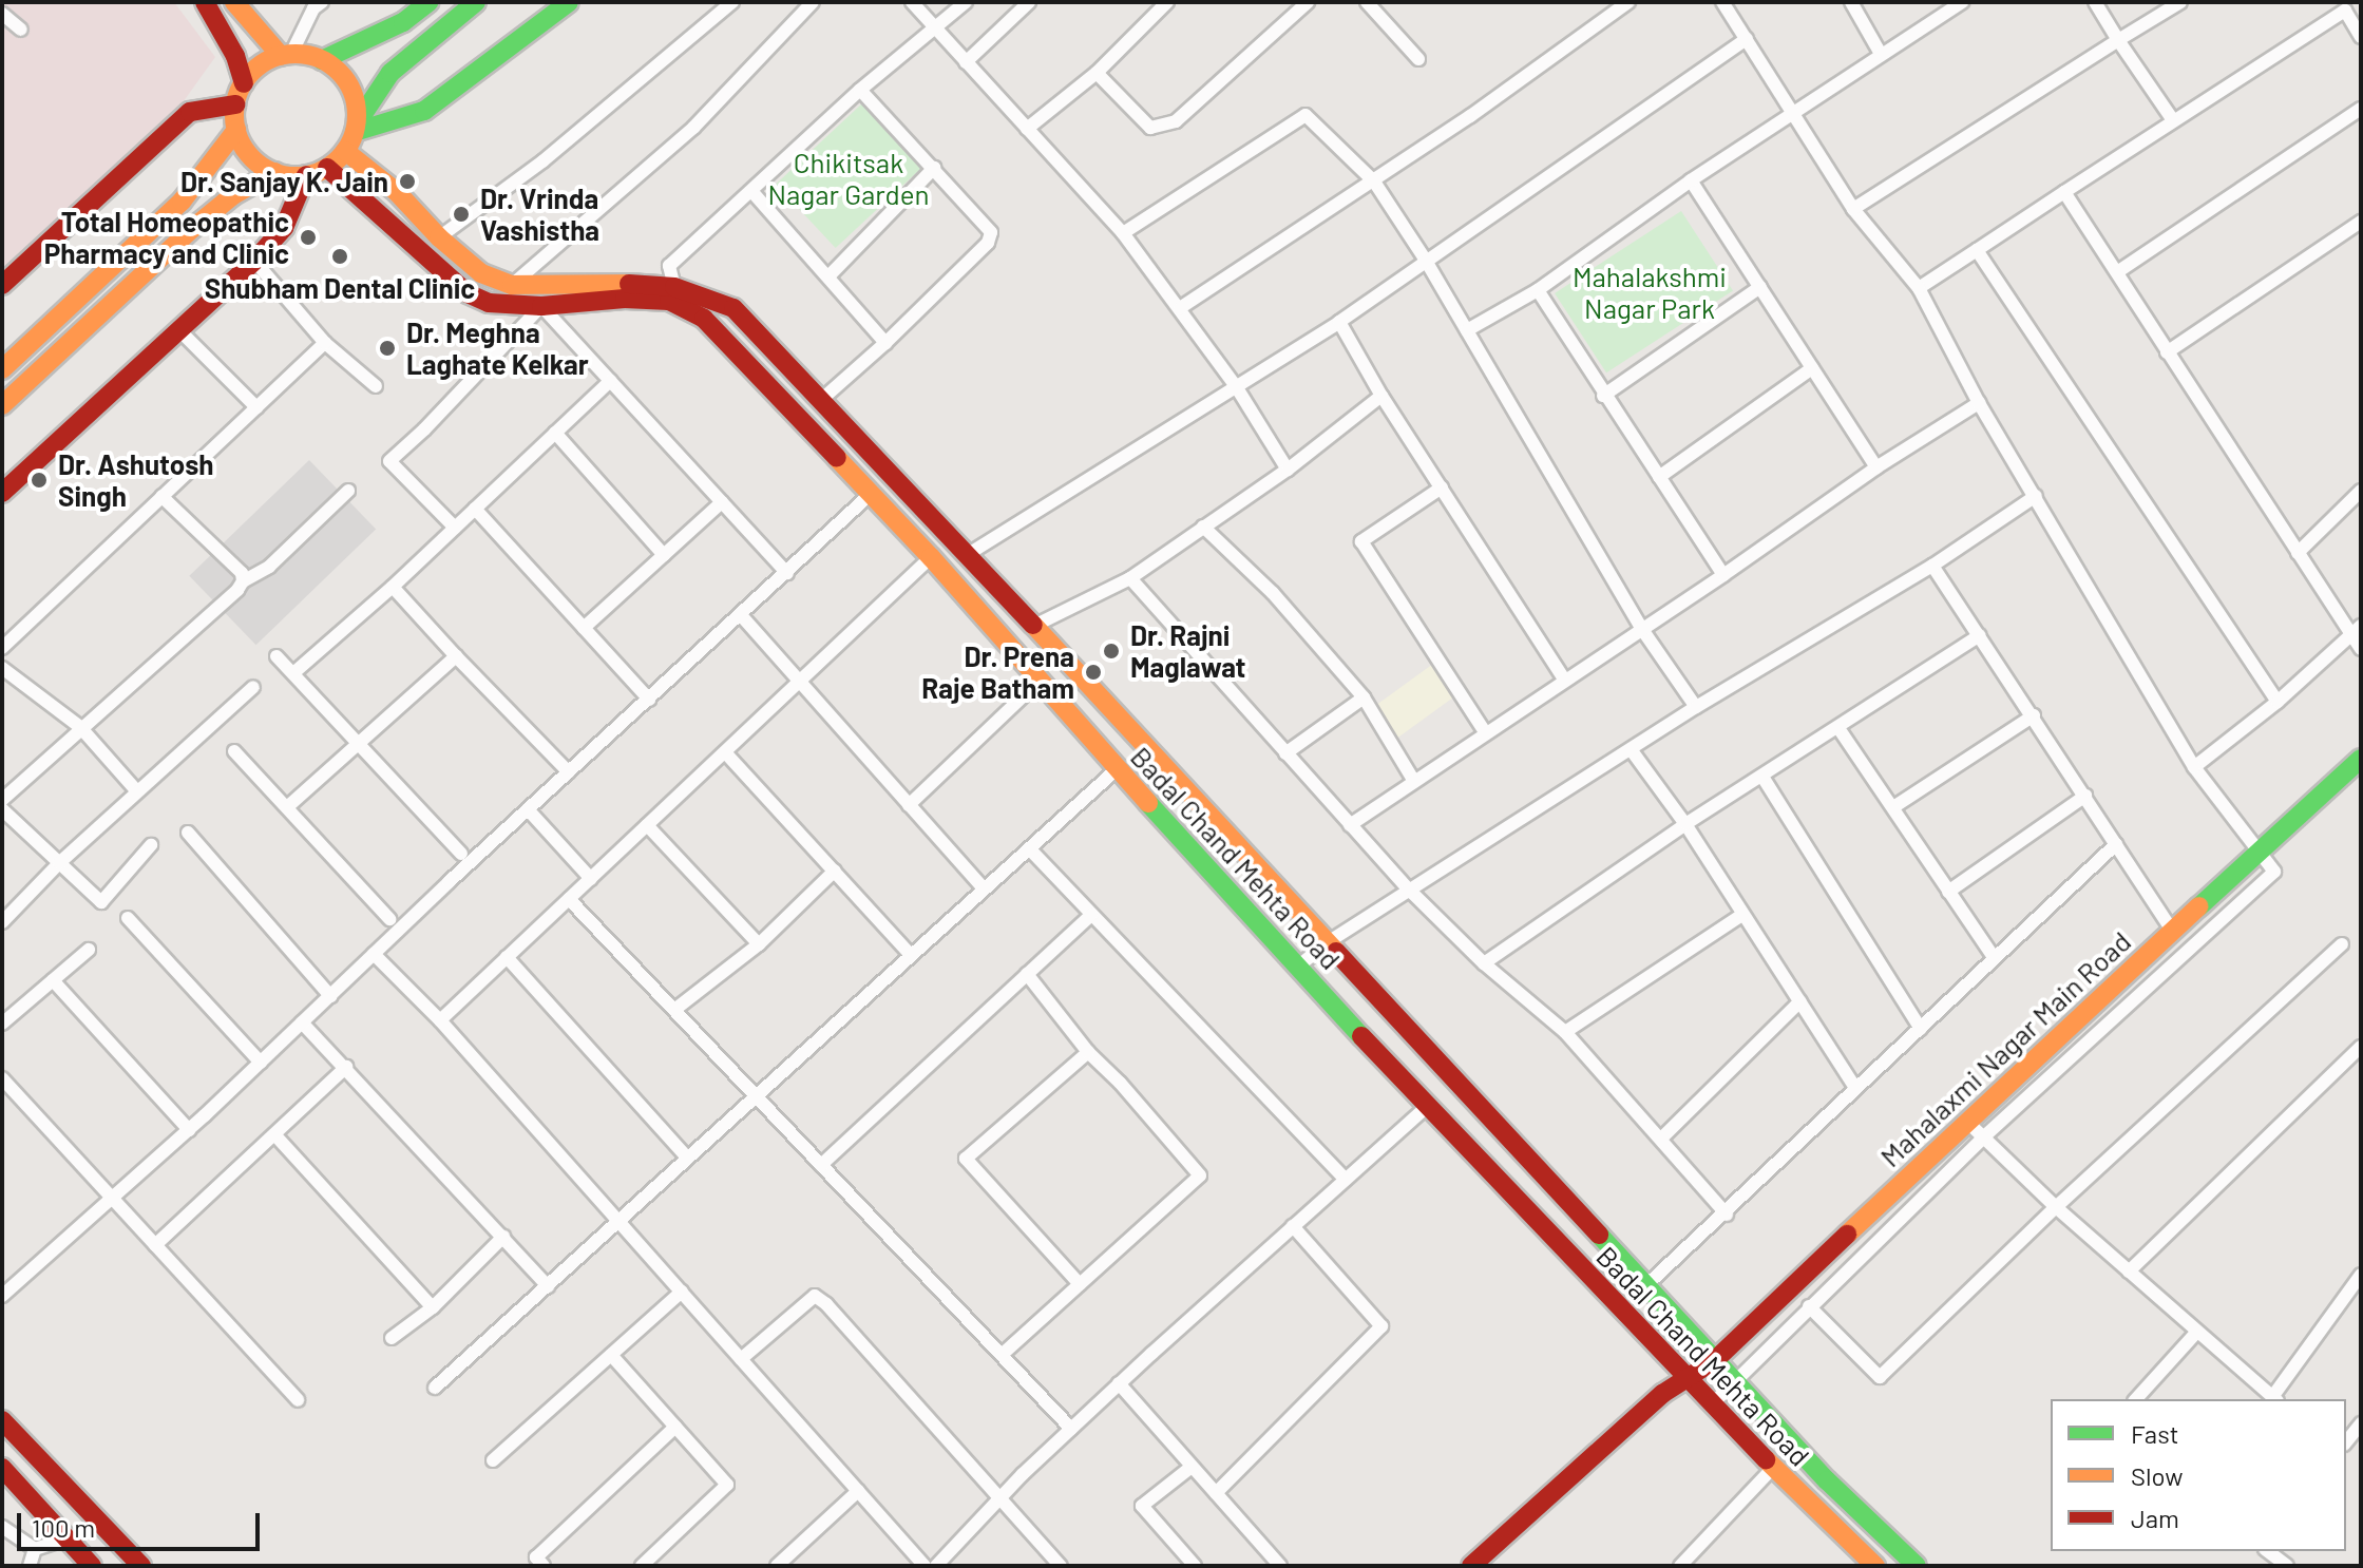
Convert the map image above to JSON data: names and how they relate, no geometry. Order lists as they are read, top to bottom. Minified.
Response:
{"streets":{"street":["Badal Chand Mehta Road","Mahalaxmi Nagar Main Road"]},"crossings":[["Badal Chand Mehta Road","Mahalaxmi Nagar Main Road"]],"parks":["Chikitsak Nagar Garden","Mahalakshmi Nagar Park"],"places":["Dr. Sanjay K. Jain","Dr. Vrinda Vashistha","Total Homeopathic Pharmacy and Clinic","Shubham Dental Clinic","Dr. Meghna Laghate Kelkar","Dr. Ashutosh Singh","Dr. Rajni Maglawat","Dr. Prena Raje Batham"],"legend":["Fast","Slow","Jam"],"scale_bar":"100 m"}
